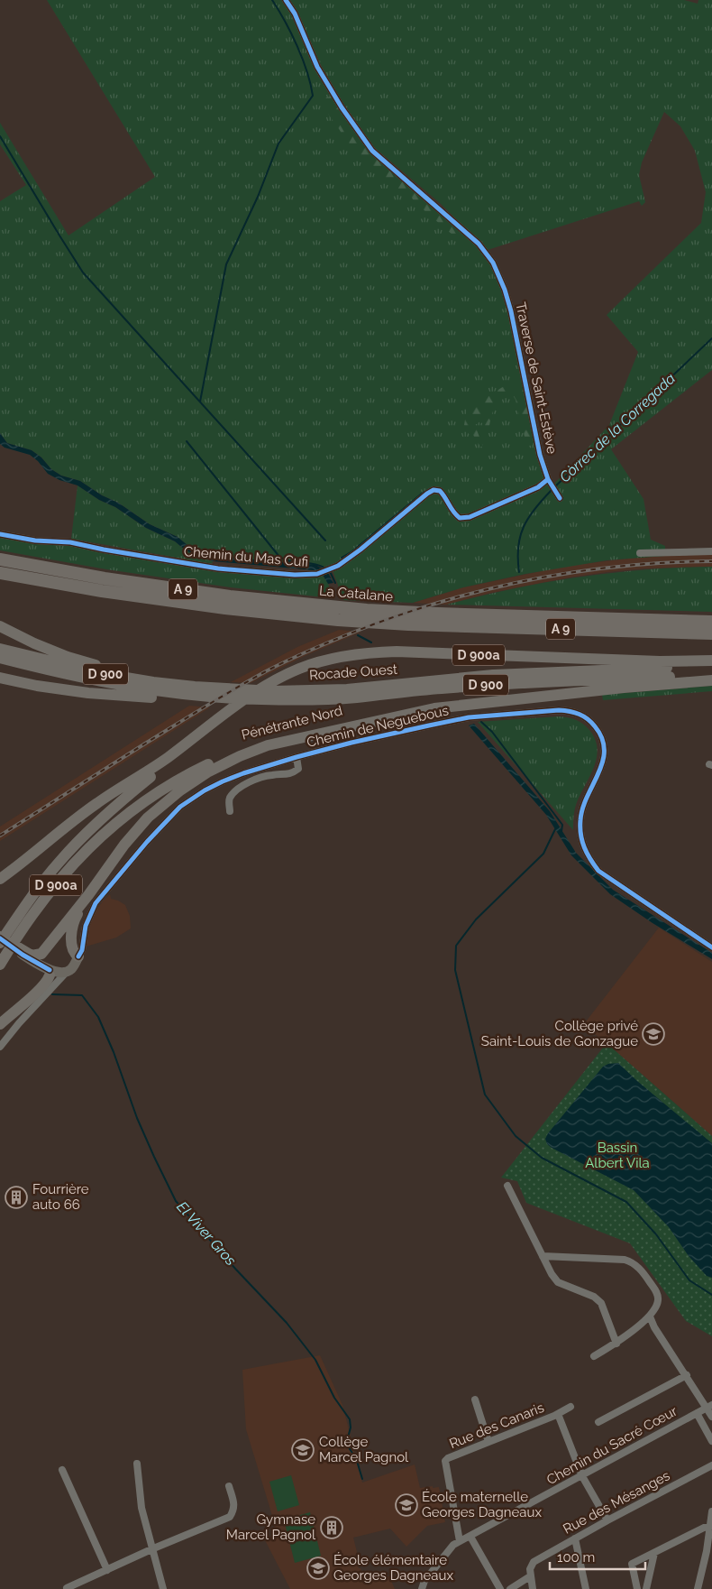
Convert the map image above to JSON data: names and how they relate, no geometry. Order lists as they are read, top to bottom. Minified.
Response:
{"streets":{"highway":["A 9","La Catalane","D 900a","Rocade Ouest","D 900","Pénétrante Nord"],"street":["Traverse de Saint-Estève","Chemin du Mas Cufi","Chemin de Neguebous","Rue des Canaris","Chemin du Sacré Cœur","Rue des Mésanges"]},"crossings":[["Traverse de Saint-Estève","Chemin du Mas Cufi"],["D 900a","Rocade Ouest"],["D 900a","D 900"],["D 900a","Pénétrante Nord"],["Rocade Ouest","D 900"],["Rocade Ouest","Pénétrante Nord"],["D 900","Pénétrante Nord"],["Rue des Canaris","Chemin du Sacré Cœur"],["Rue des Canaris","Rue des Mésanges"]],"water":["Còrrec de la Corregada","El Viver Gros"],"parks":["Bassin Albert Vila"],"places":{"school or university":["Collège privé Saint-Louis de Gonzague","Collège Marcel Pagnol","École maternelle Georges Dagneaux","École élémentaire Georges Dagneaux"],"building":["Fourrière auto 66","Gymnase Marcel Pagnol"]},"scale_bar":"100 m"}
